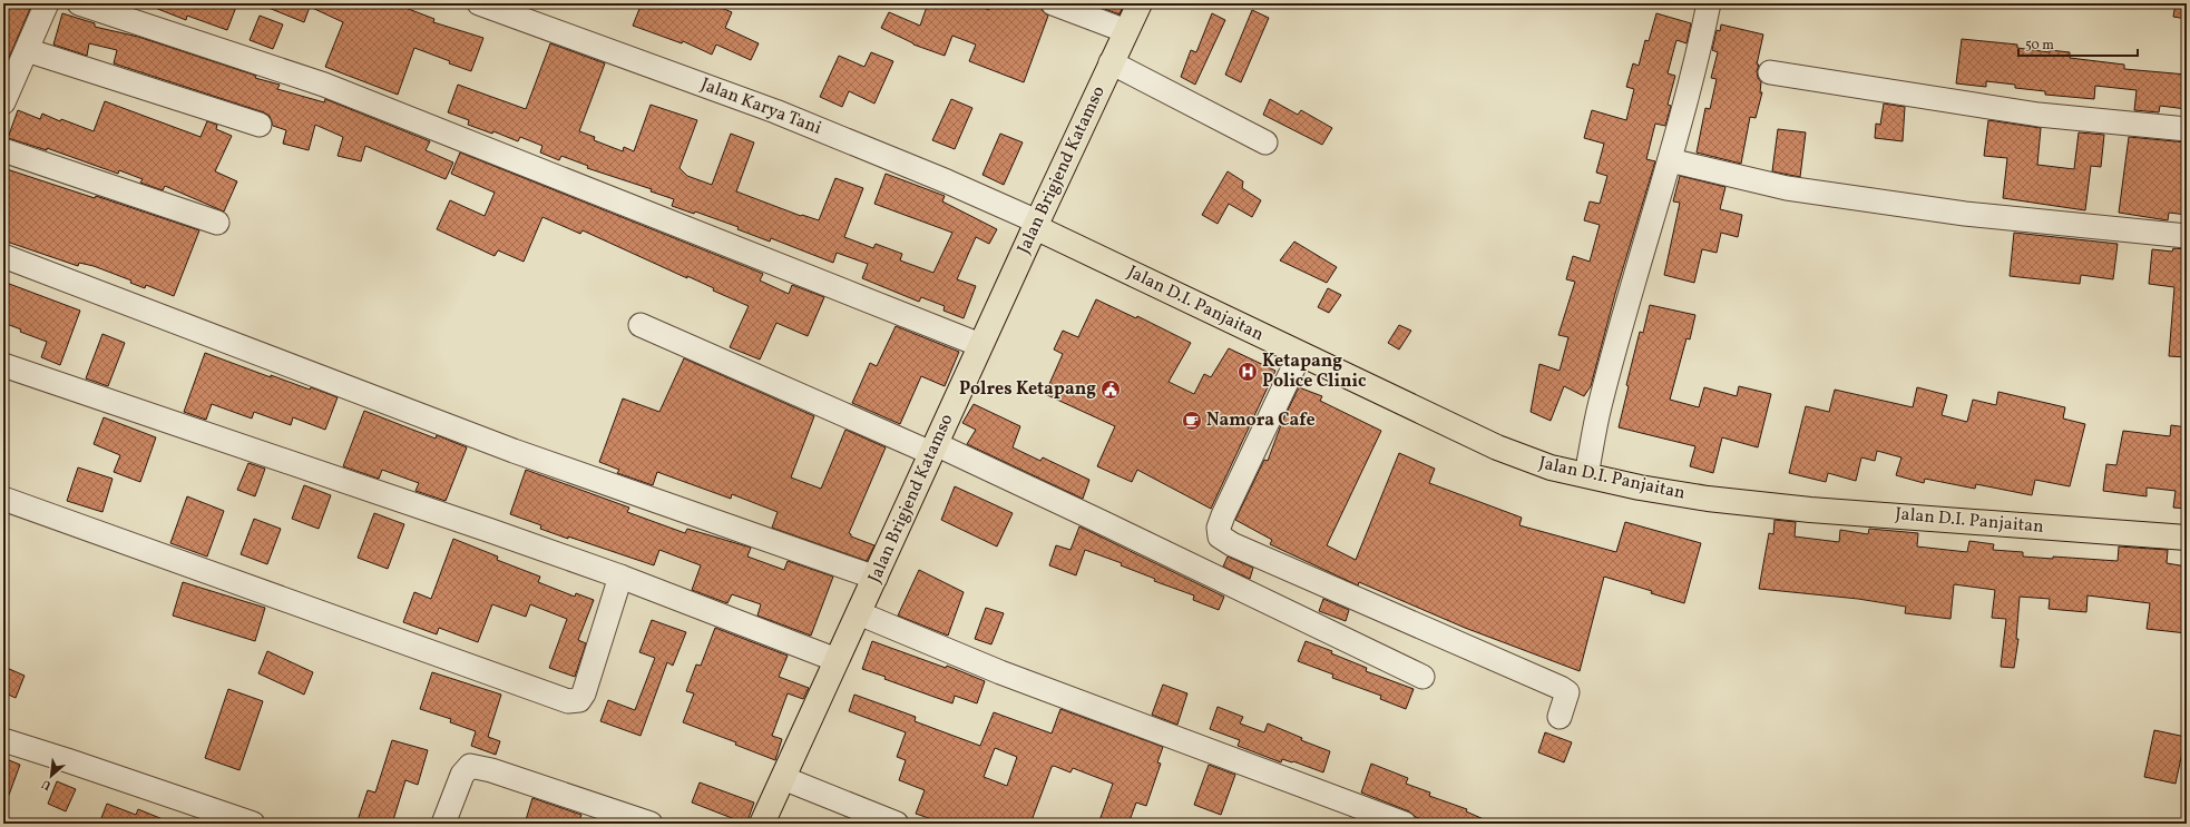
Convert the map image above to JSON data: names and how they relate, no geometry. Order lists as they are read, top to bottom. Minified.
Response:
{"streets":{"main road":["Jalan Brigjend Katamso","Jalan D.I. Panjaitan"],"street":["Jalan Karya Tani"]},"crossings":[["Jalan Karya Tani","Jalan Brigjend Katamso"],["Jalan Karya Tani","Jalan D.I. Panjaitan"],["Jalan Brigjend Katamso","Jalan D.I. Panjaitan"]],"places":{"hospital":["Ketapang Police Clinic"],"public building":["Polres Ketapang"],"cafe":["Namora Cafe"]},"scale_bar":"50 m","north":"bottom left"}
